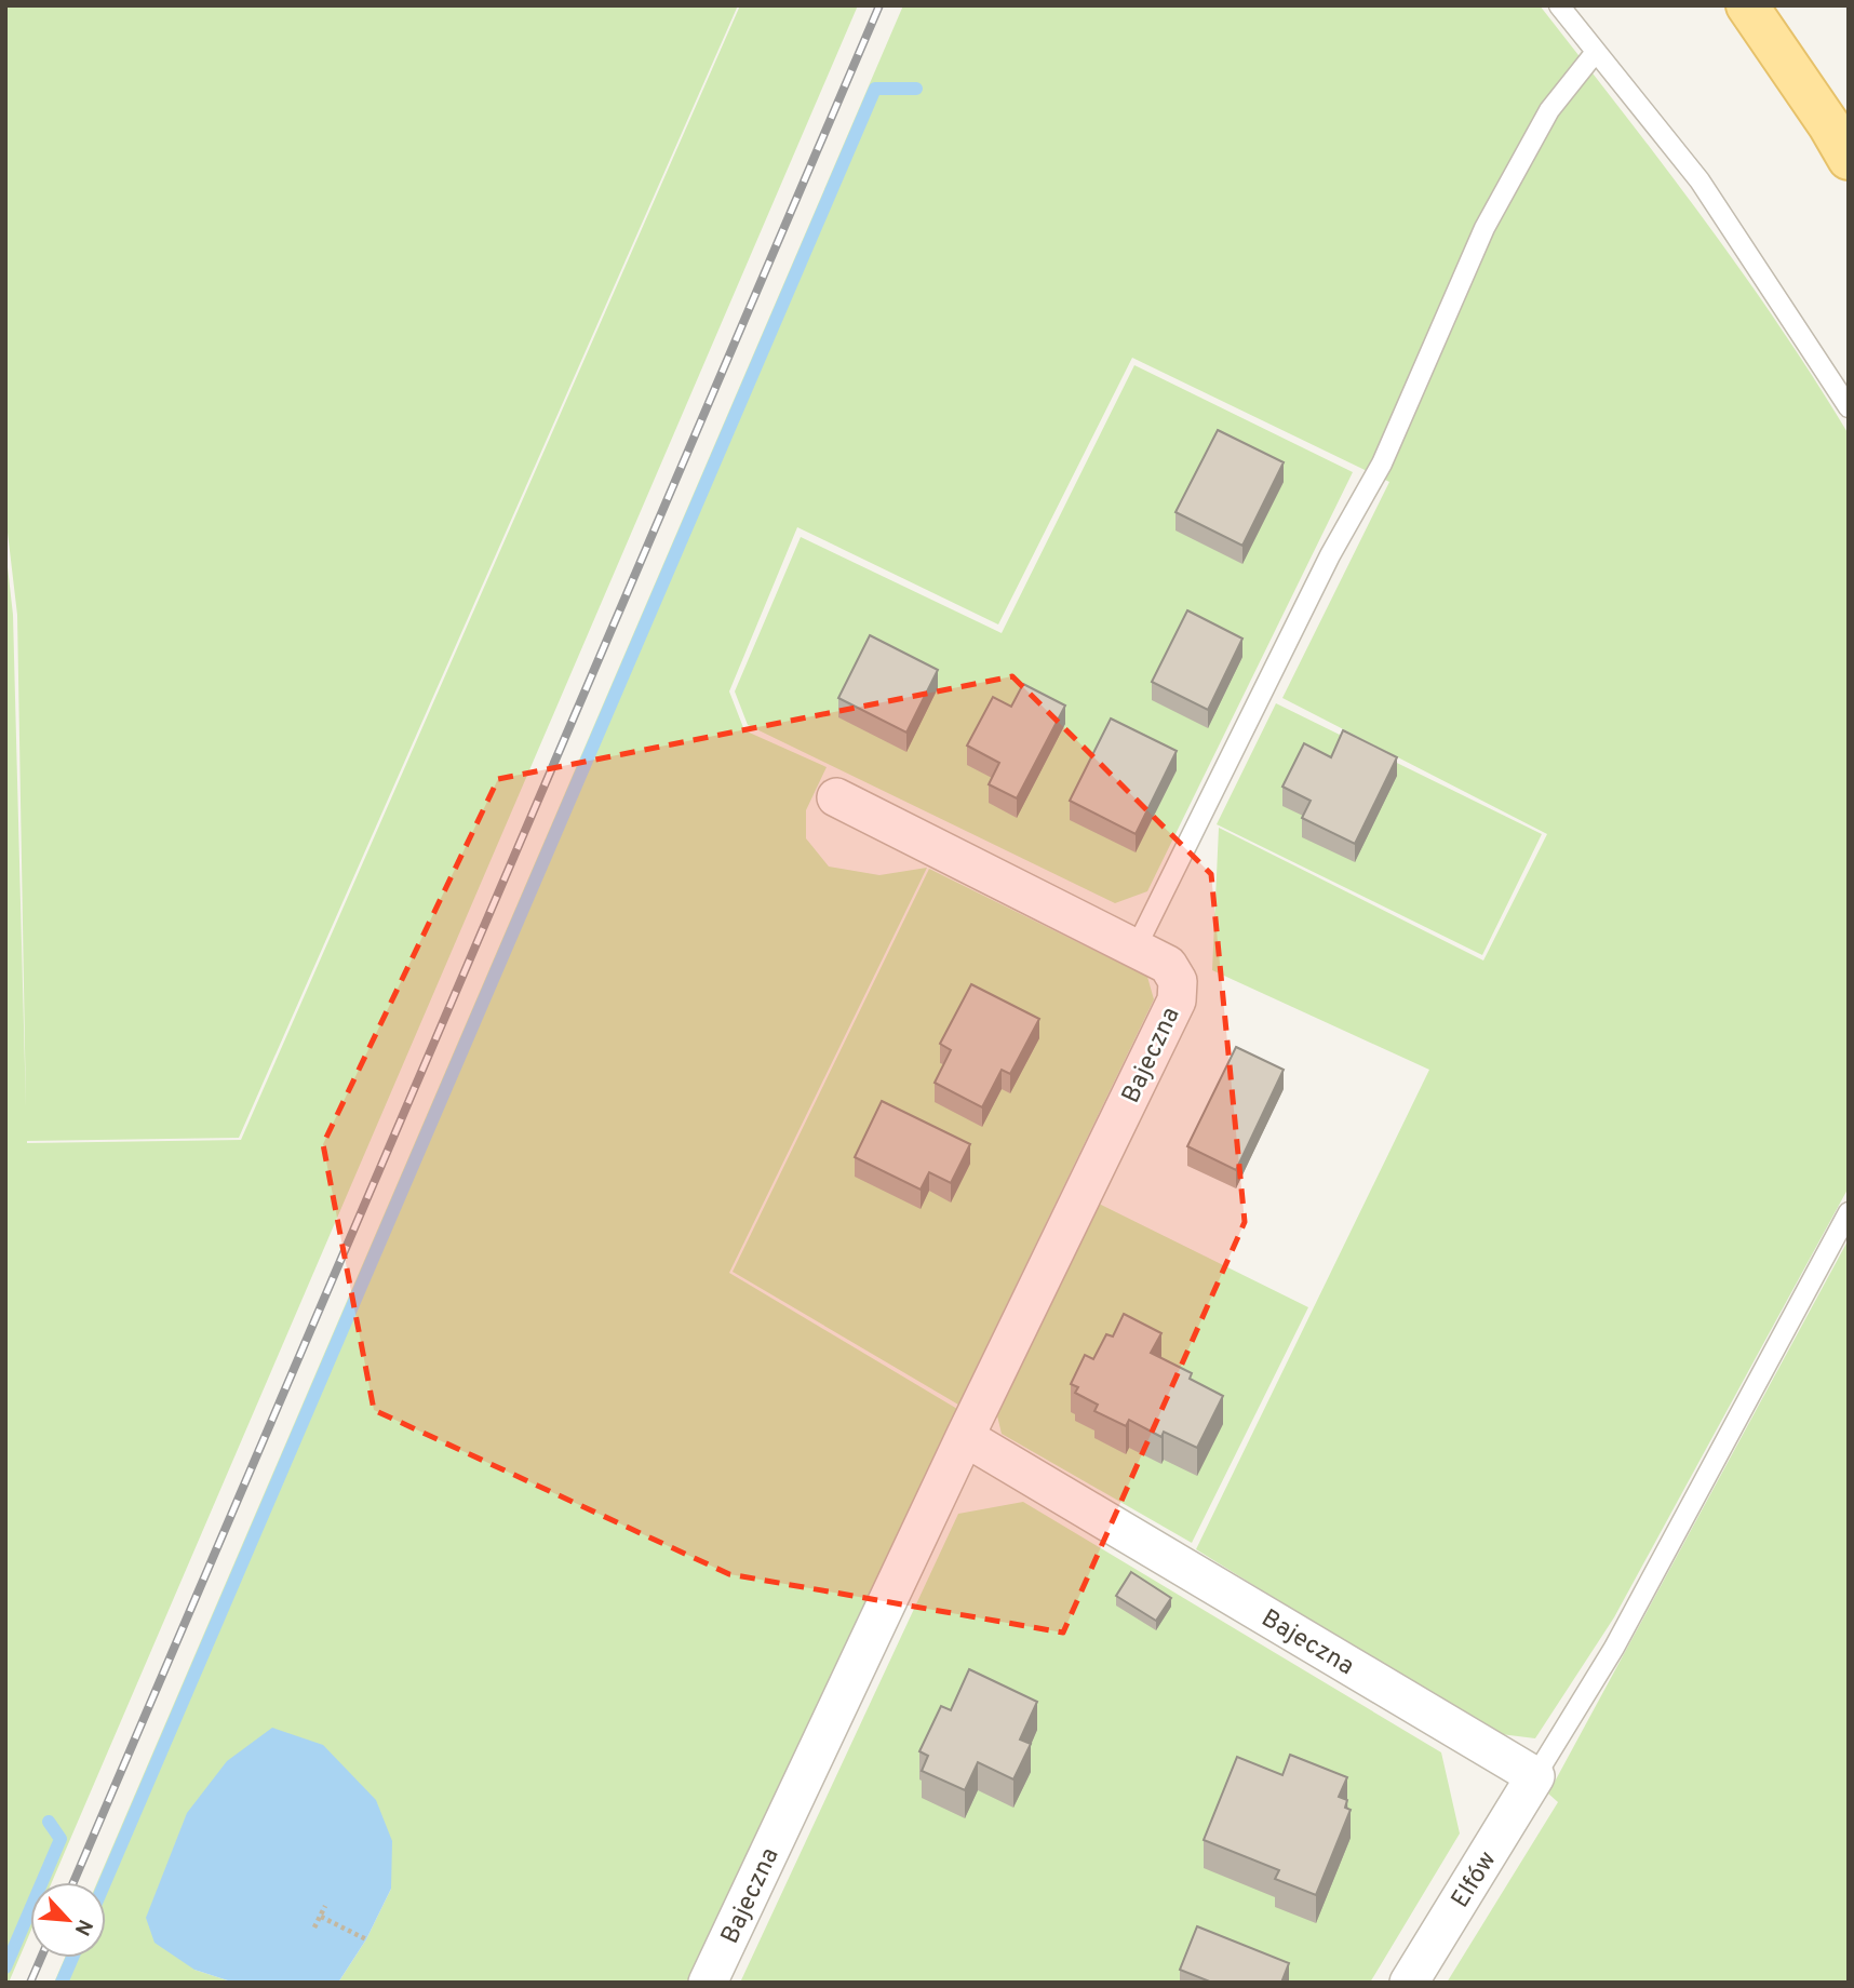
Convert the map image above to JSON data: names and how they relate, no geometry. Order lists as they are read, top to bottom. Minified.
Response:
{"streets":{"street":["Bajeczna","Elfów"]},"crossings":[["Bajeczna","Elfów"]],"north":"bottom right"}
